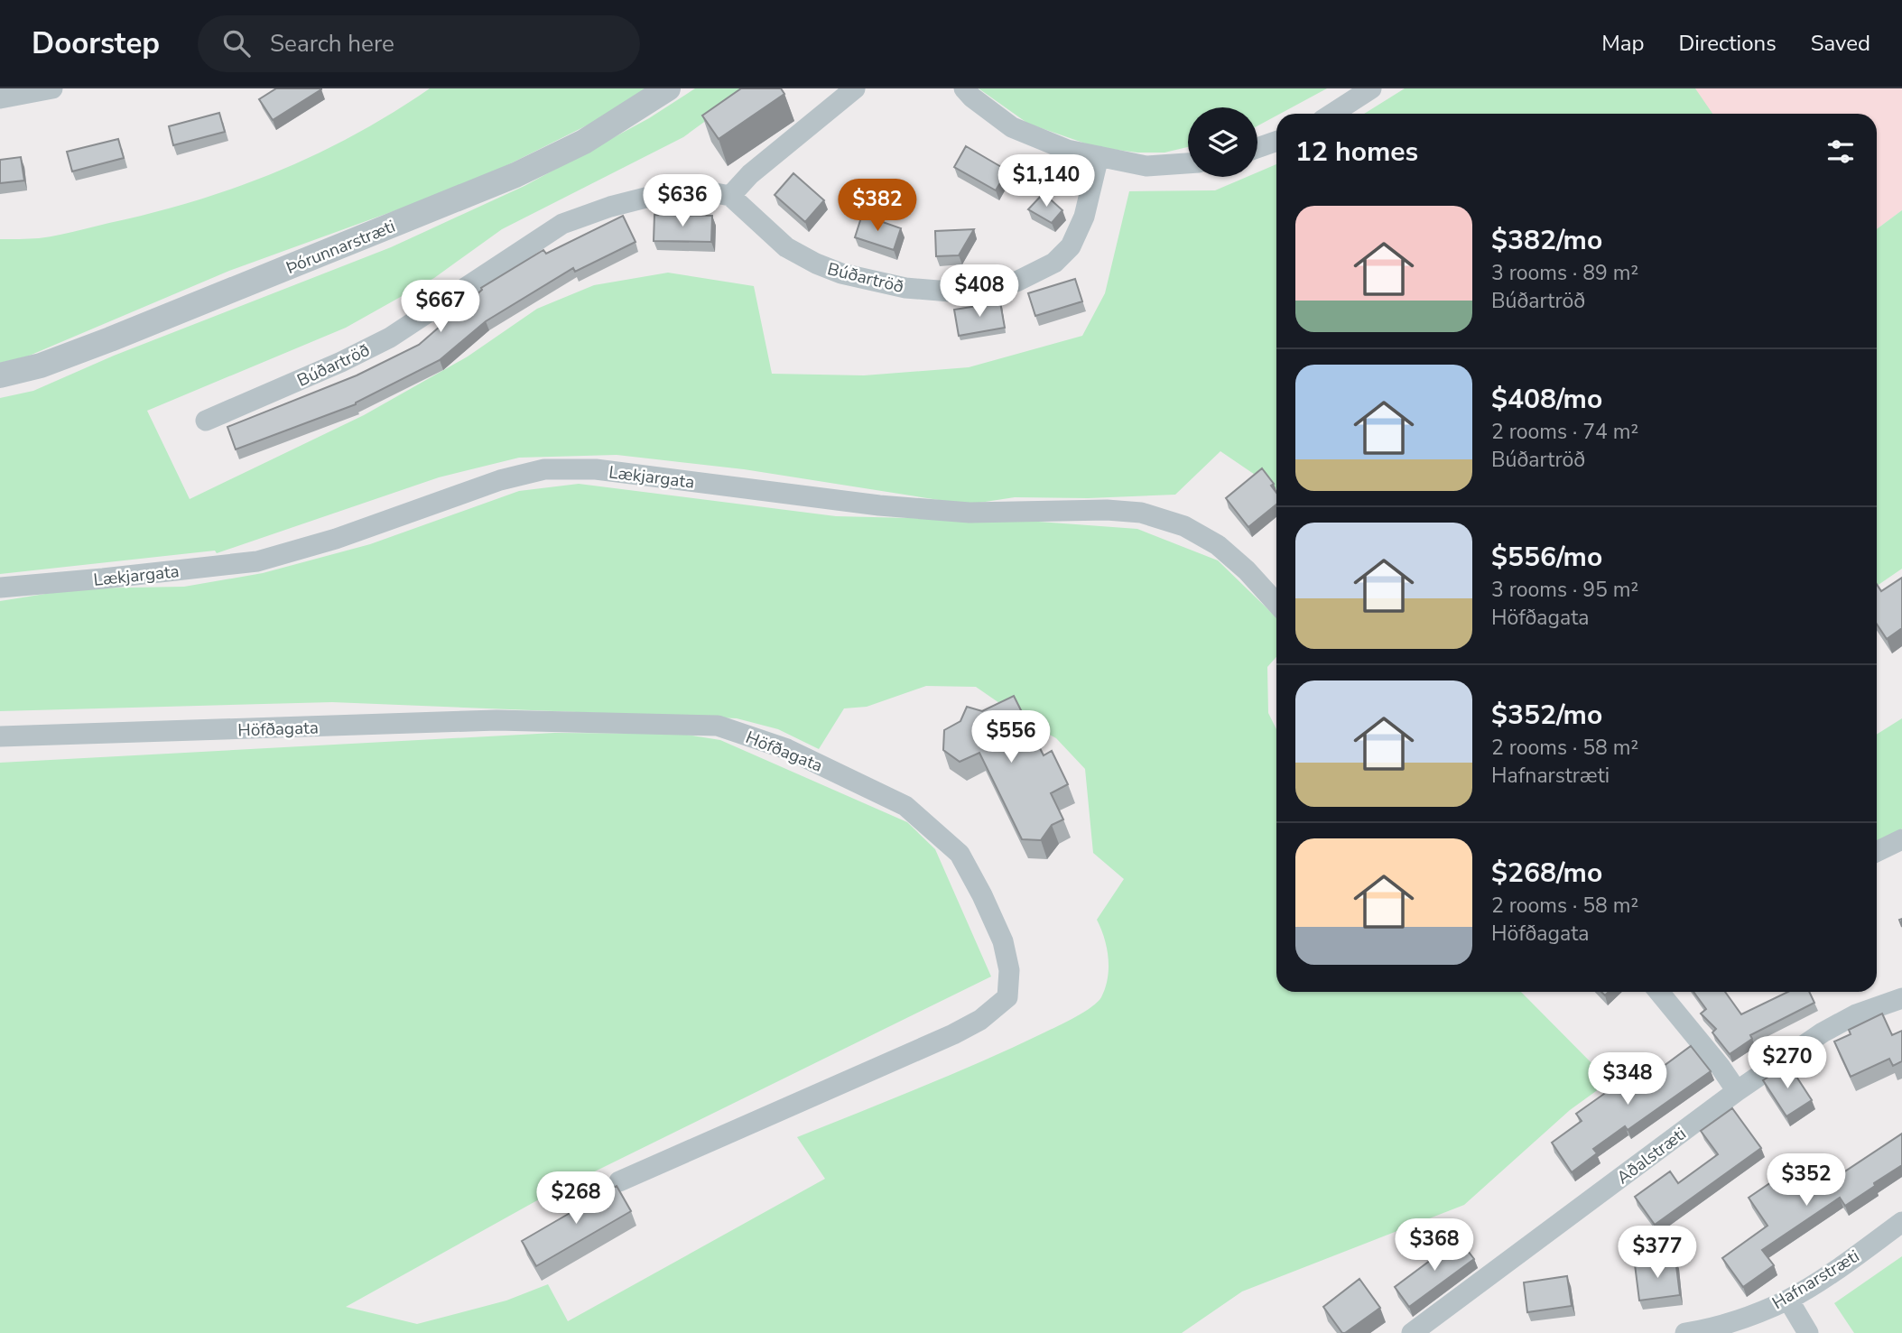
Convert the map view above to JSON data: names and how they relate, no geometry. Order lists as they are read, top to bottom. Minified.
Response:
{"streets":{"street":["Þórunnarstræti","Búðartröð","Lækjargata","Höfðagata","Aðalstræti","Hafnarstræti"]},"page":{"header":"Doorstep","search":"Search here","nav":["Map","Directions","Saved"],"heading":"12 homes","price":["$1,140","$636","$382","$408","$667","$556","$270","$348","$352","$268","$368","$377"],"list":[{"name":"$382/mo","note":"3 rooms · 89 m² · Búðartröð"},{"name":"$408/mo","note":"2 rooms · 74 m² · Búðartröð"},{"name":"$556/mo","note":"3 rooms · 95 m² · Höfðagata"},{"name":"$352/mo","note":"2 rooms · 58 m² · Hafnarstræti"},{"name":"$268/mo","note":"2 rooms · 58 m² · Höfðagata"}]}}
